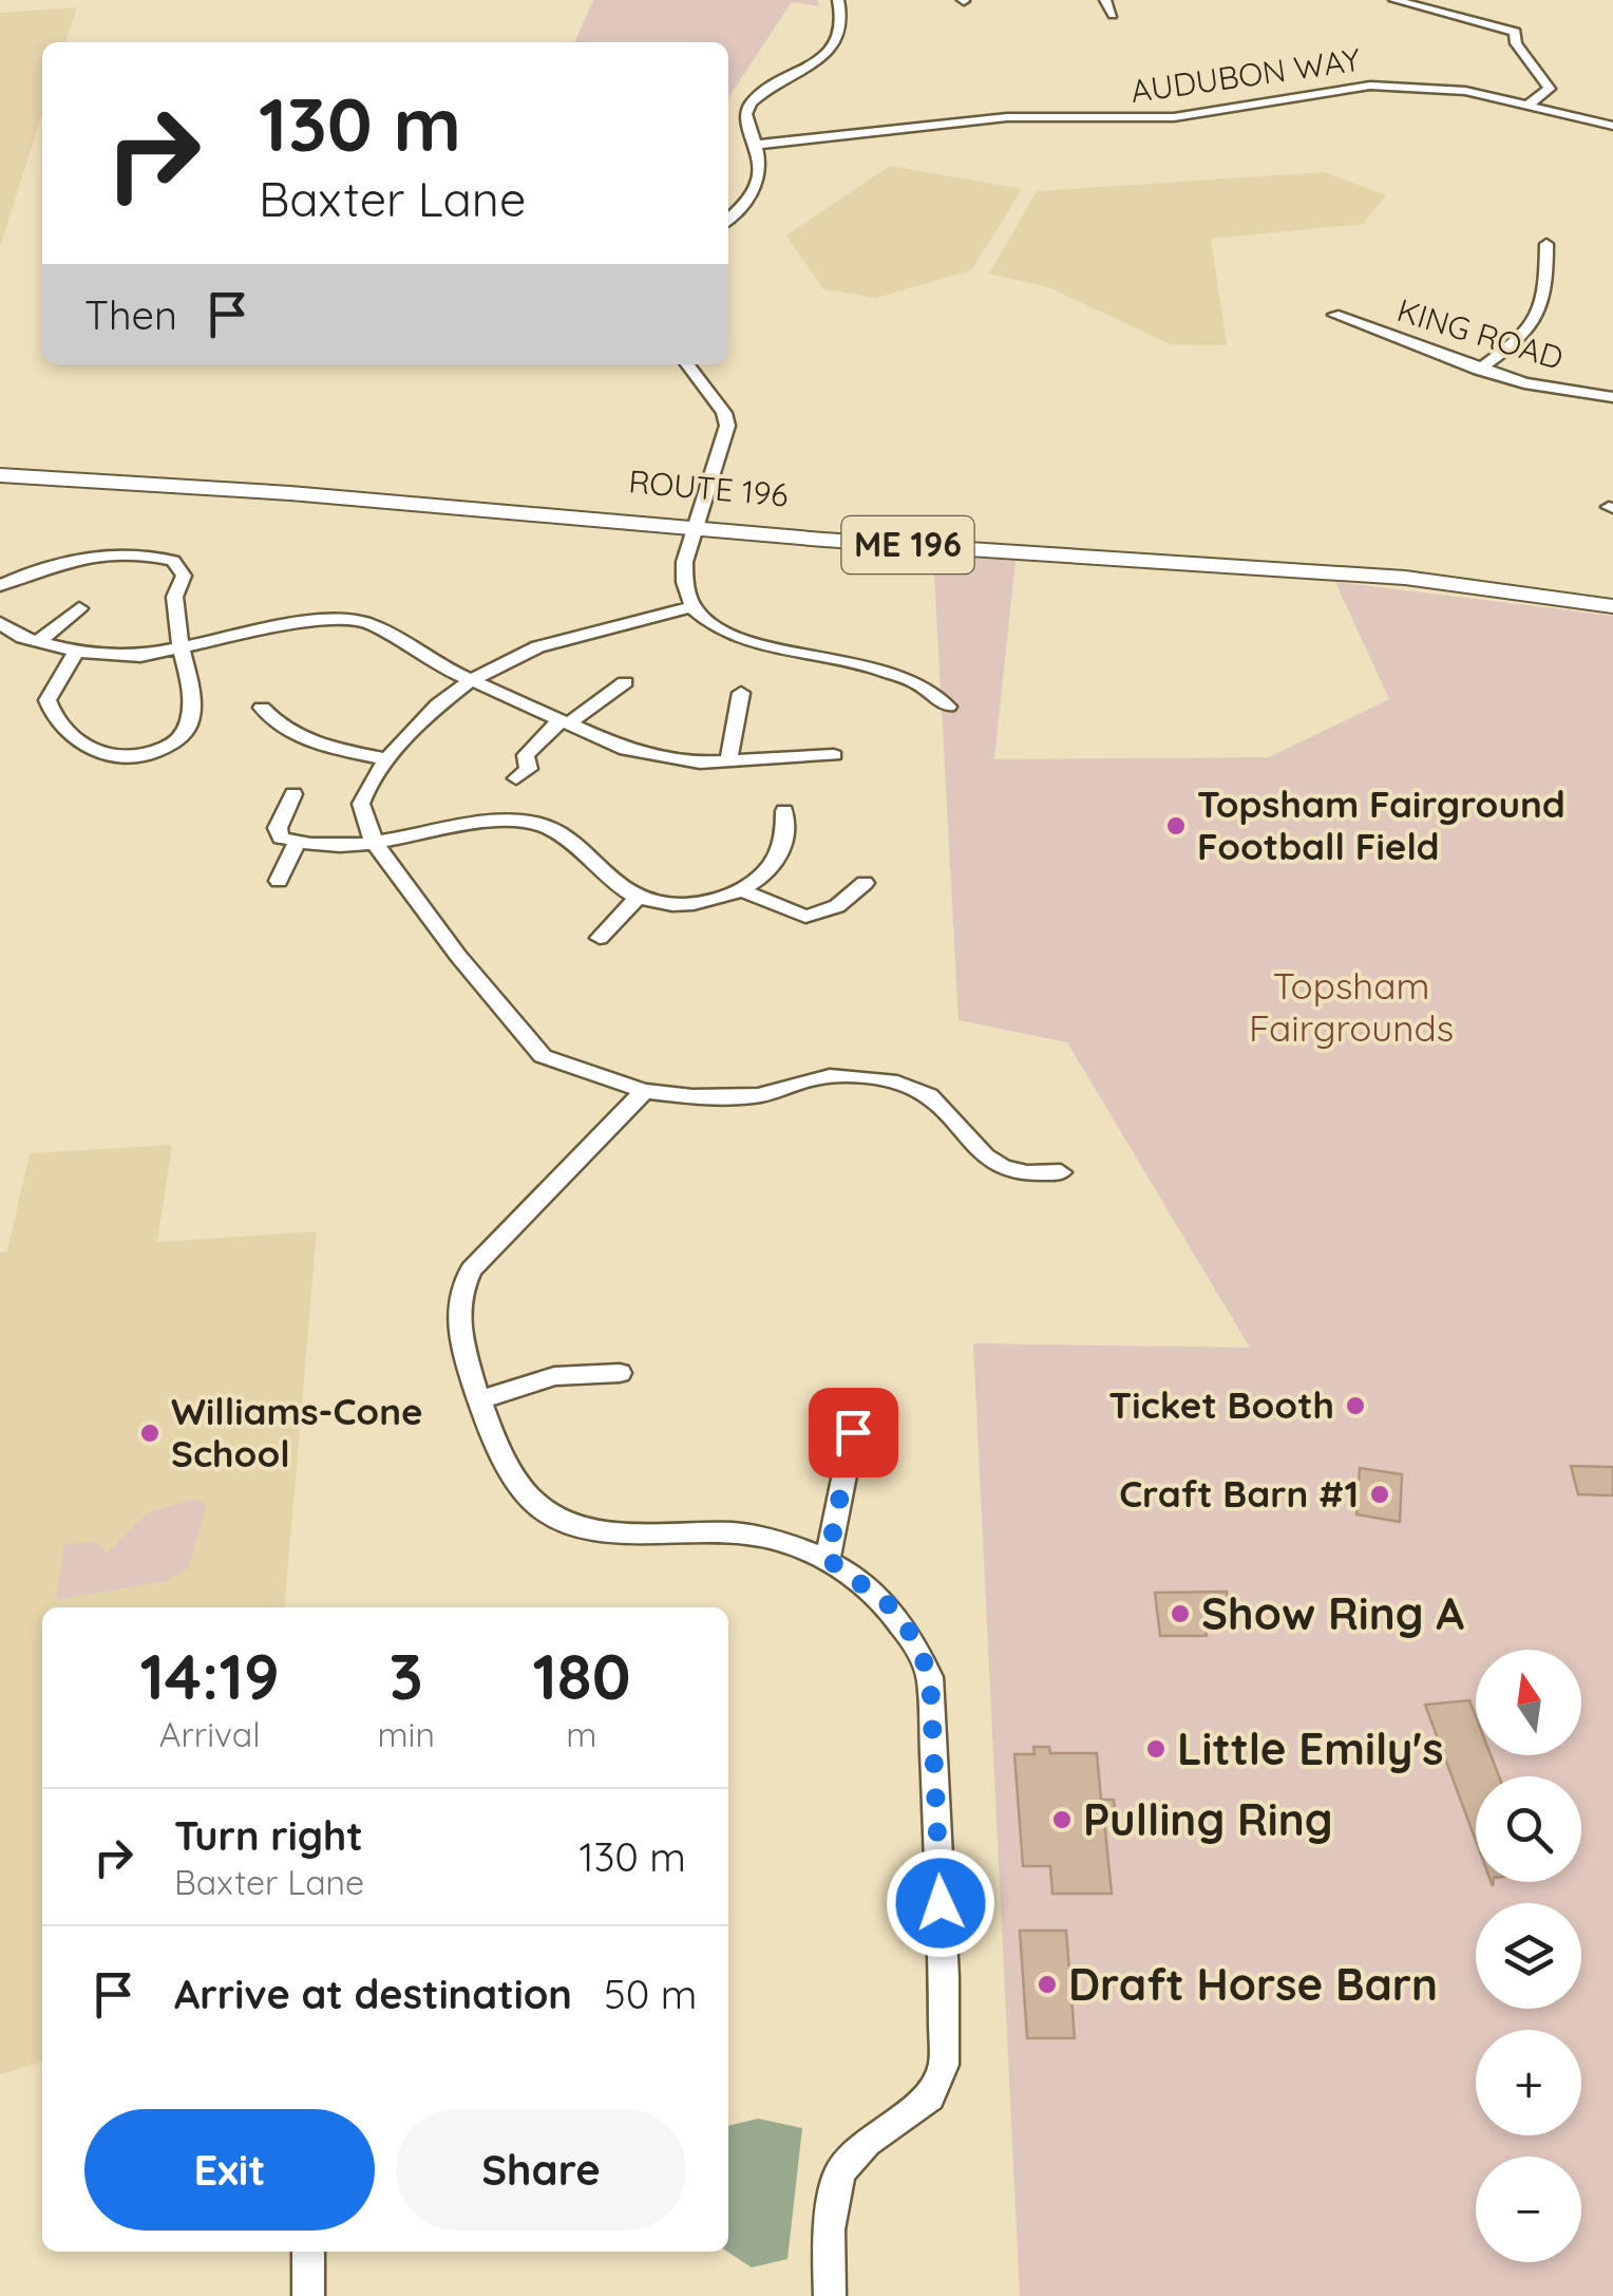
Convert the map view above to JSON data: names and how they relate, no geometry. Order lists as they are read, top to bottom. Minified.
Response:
{"streets":{"highway":["ROUTE 196","ME 196"],"street":["AUDUBON WAY","KING ROAD"]},"parks":["Topsham Fairgrounds"],"places":["Topsham Fairground Football Field","Ticket Booth","Williams-Cone School","Craft Barn #1","Show Ring A","Little Emily's","Pulling Ring","Draft Horse Barn"],"north":"top","page":{"turn":["130 m","Baxter Lane"],"then":"Then","eta":["14:19","Arrival","3","min","180","m"],"map_buttons":["+","−"],"list":[{"name":"Turn right","note":"Baxter Lane","value":"130 m"},{"name":"Arrive at destination","value":"50 m"}],"buttons":["Exit","Share"]}}
